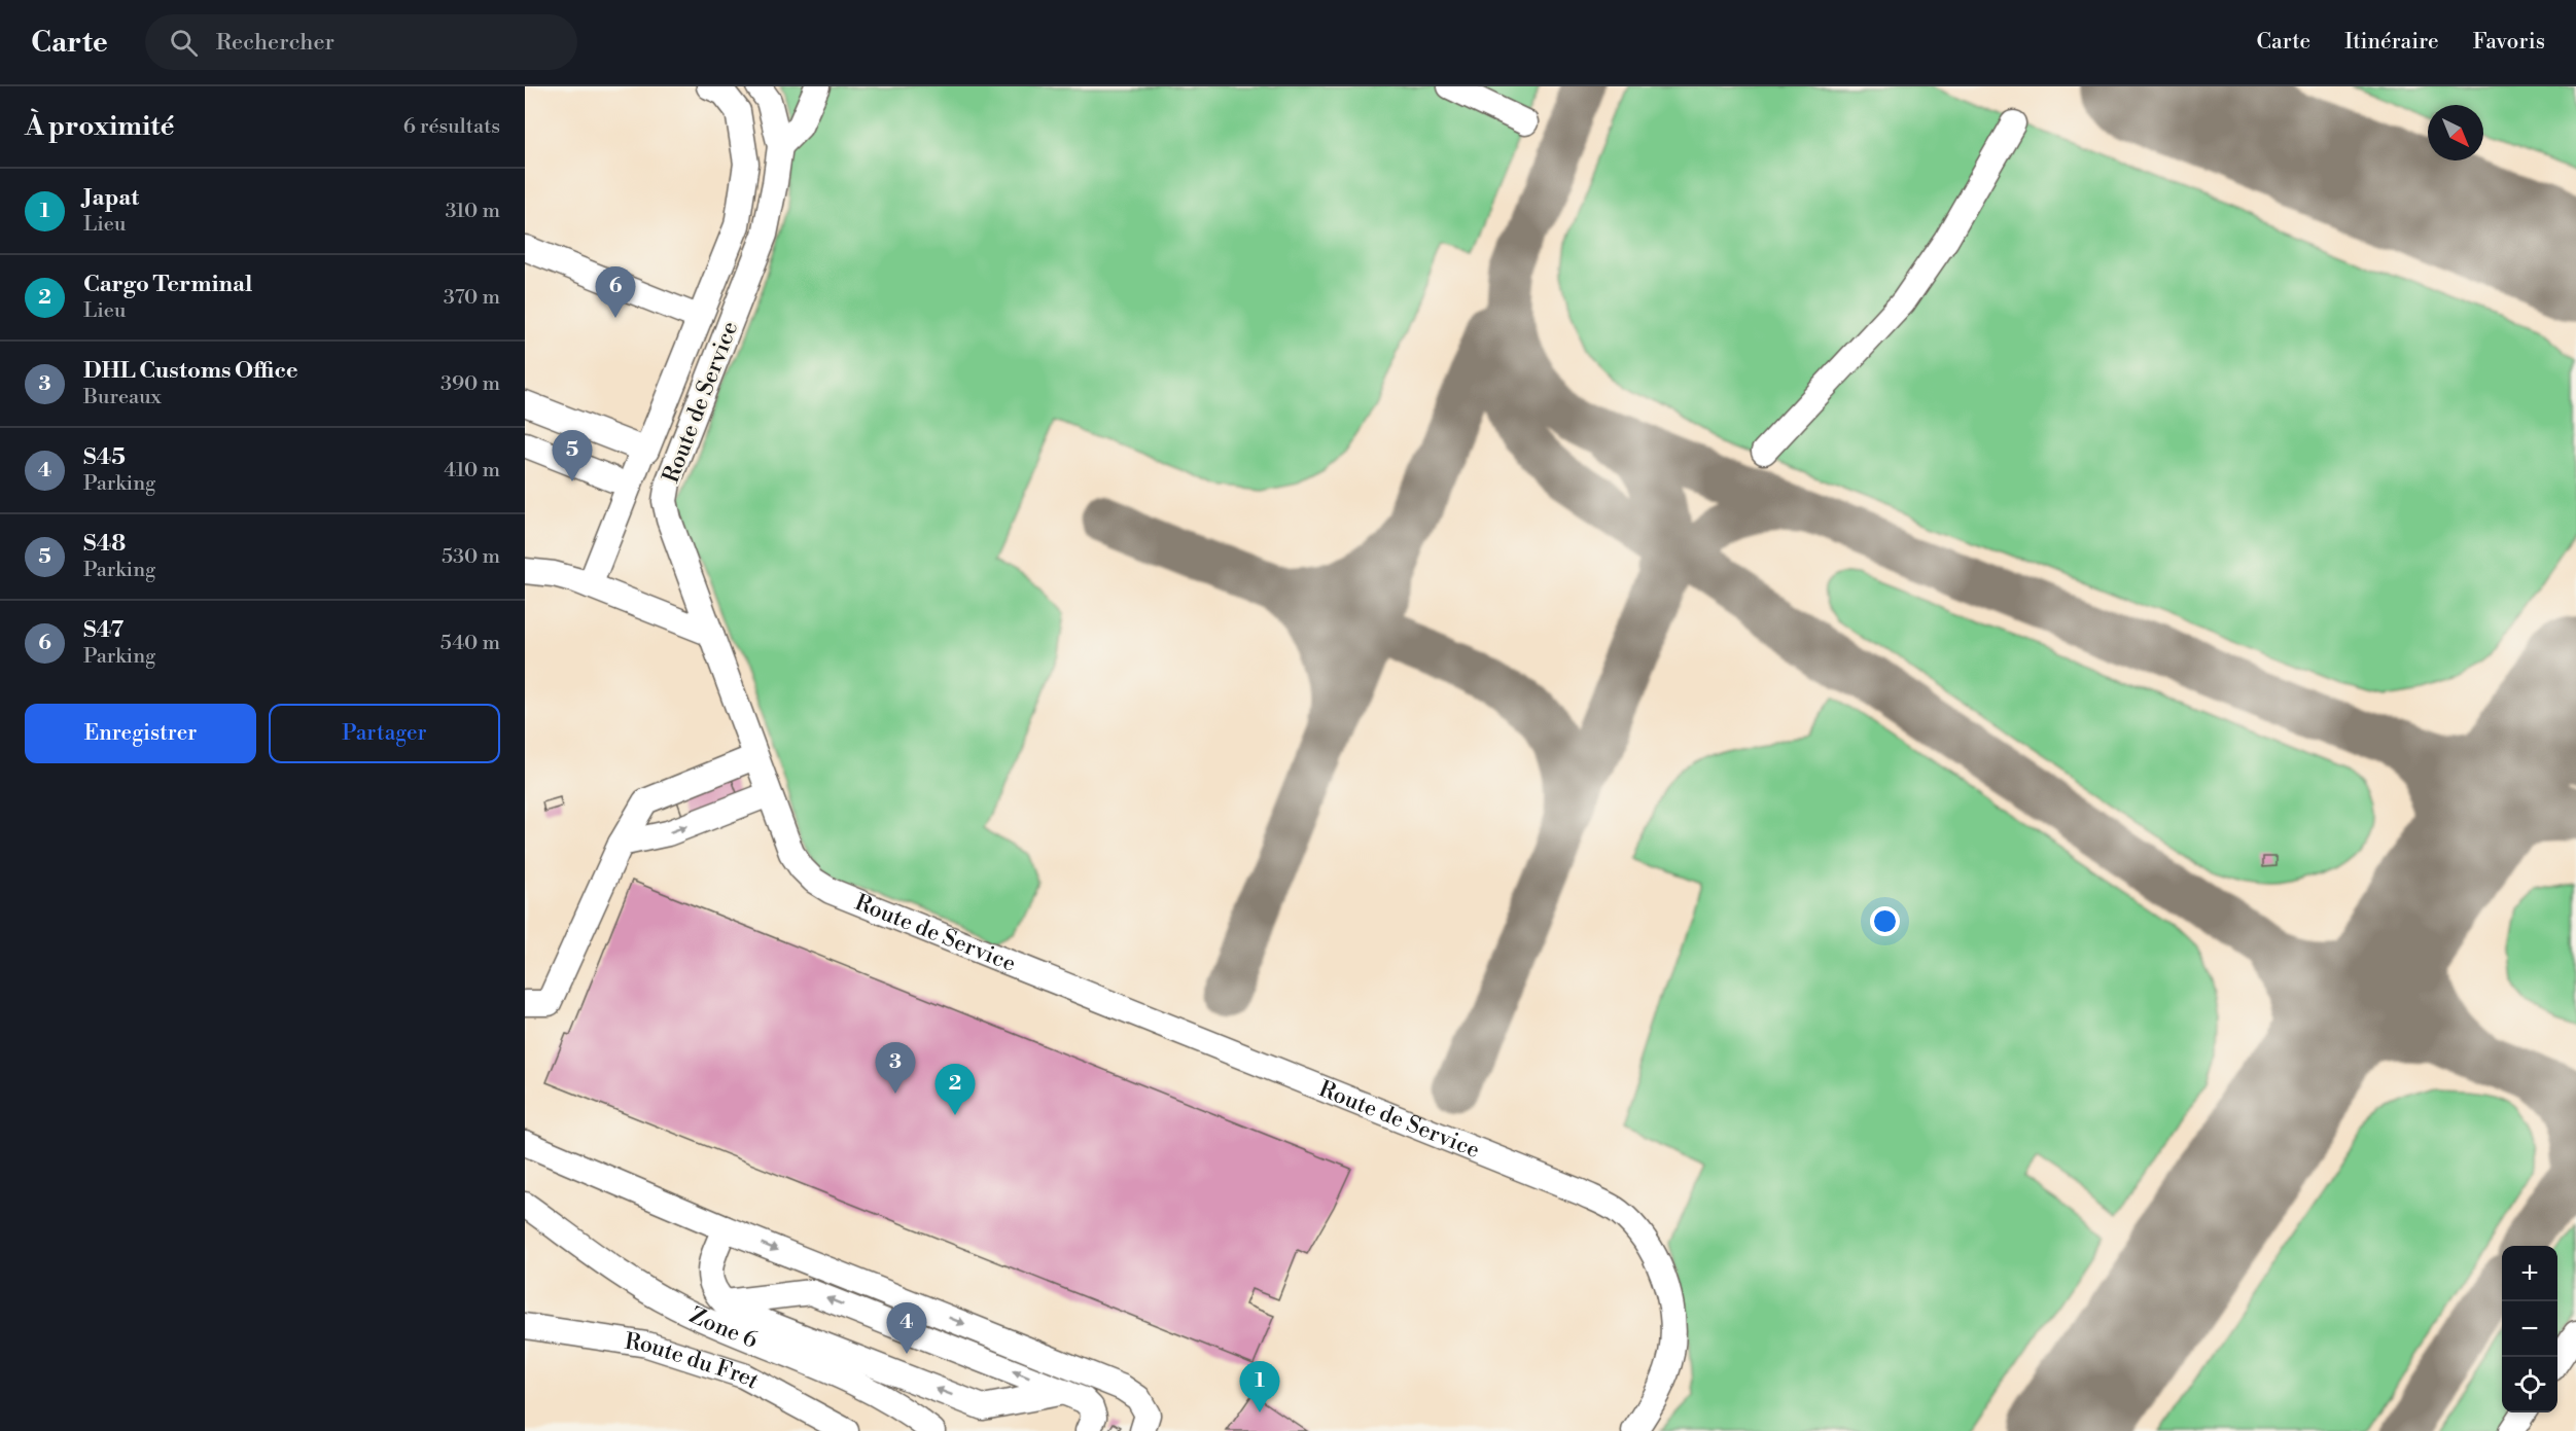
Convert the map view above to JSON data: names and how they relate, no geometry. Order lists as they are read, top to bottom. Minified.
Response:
{"streets":{"street":["Route de Service","Zone 6","Route du Fret"]},"north":"bottom right","page":{"header":"Carte","search":"Rechercher","nav":["Carte","Itinéraire","Favoris"],"heading":["À proximité","6 résultats"],"list":[{"mark":"1","name":"Japat","note":"Lieu","value":"310 m"},{"mark":"2","name":"Cargo Terminal","note":"Lieu","value":"370 m"},{"mark":"3","name":"DHL Customs Office","note":"Bureaux","value":"390 m"},{"mark":"4","name":"S45","note":"Parking","value":"410 m"},{"mark":"5","name":"S48","note":"Parking","value":"530 m"},{"mark":"6","name":"S47","note":"Parking","value":"540 m"}],"pins":["6","5","3","2","4","1"],"buttons":["Enregistrer","Partager"],"map_buttons":["+","−"]}}
